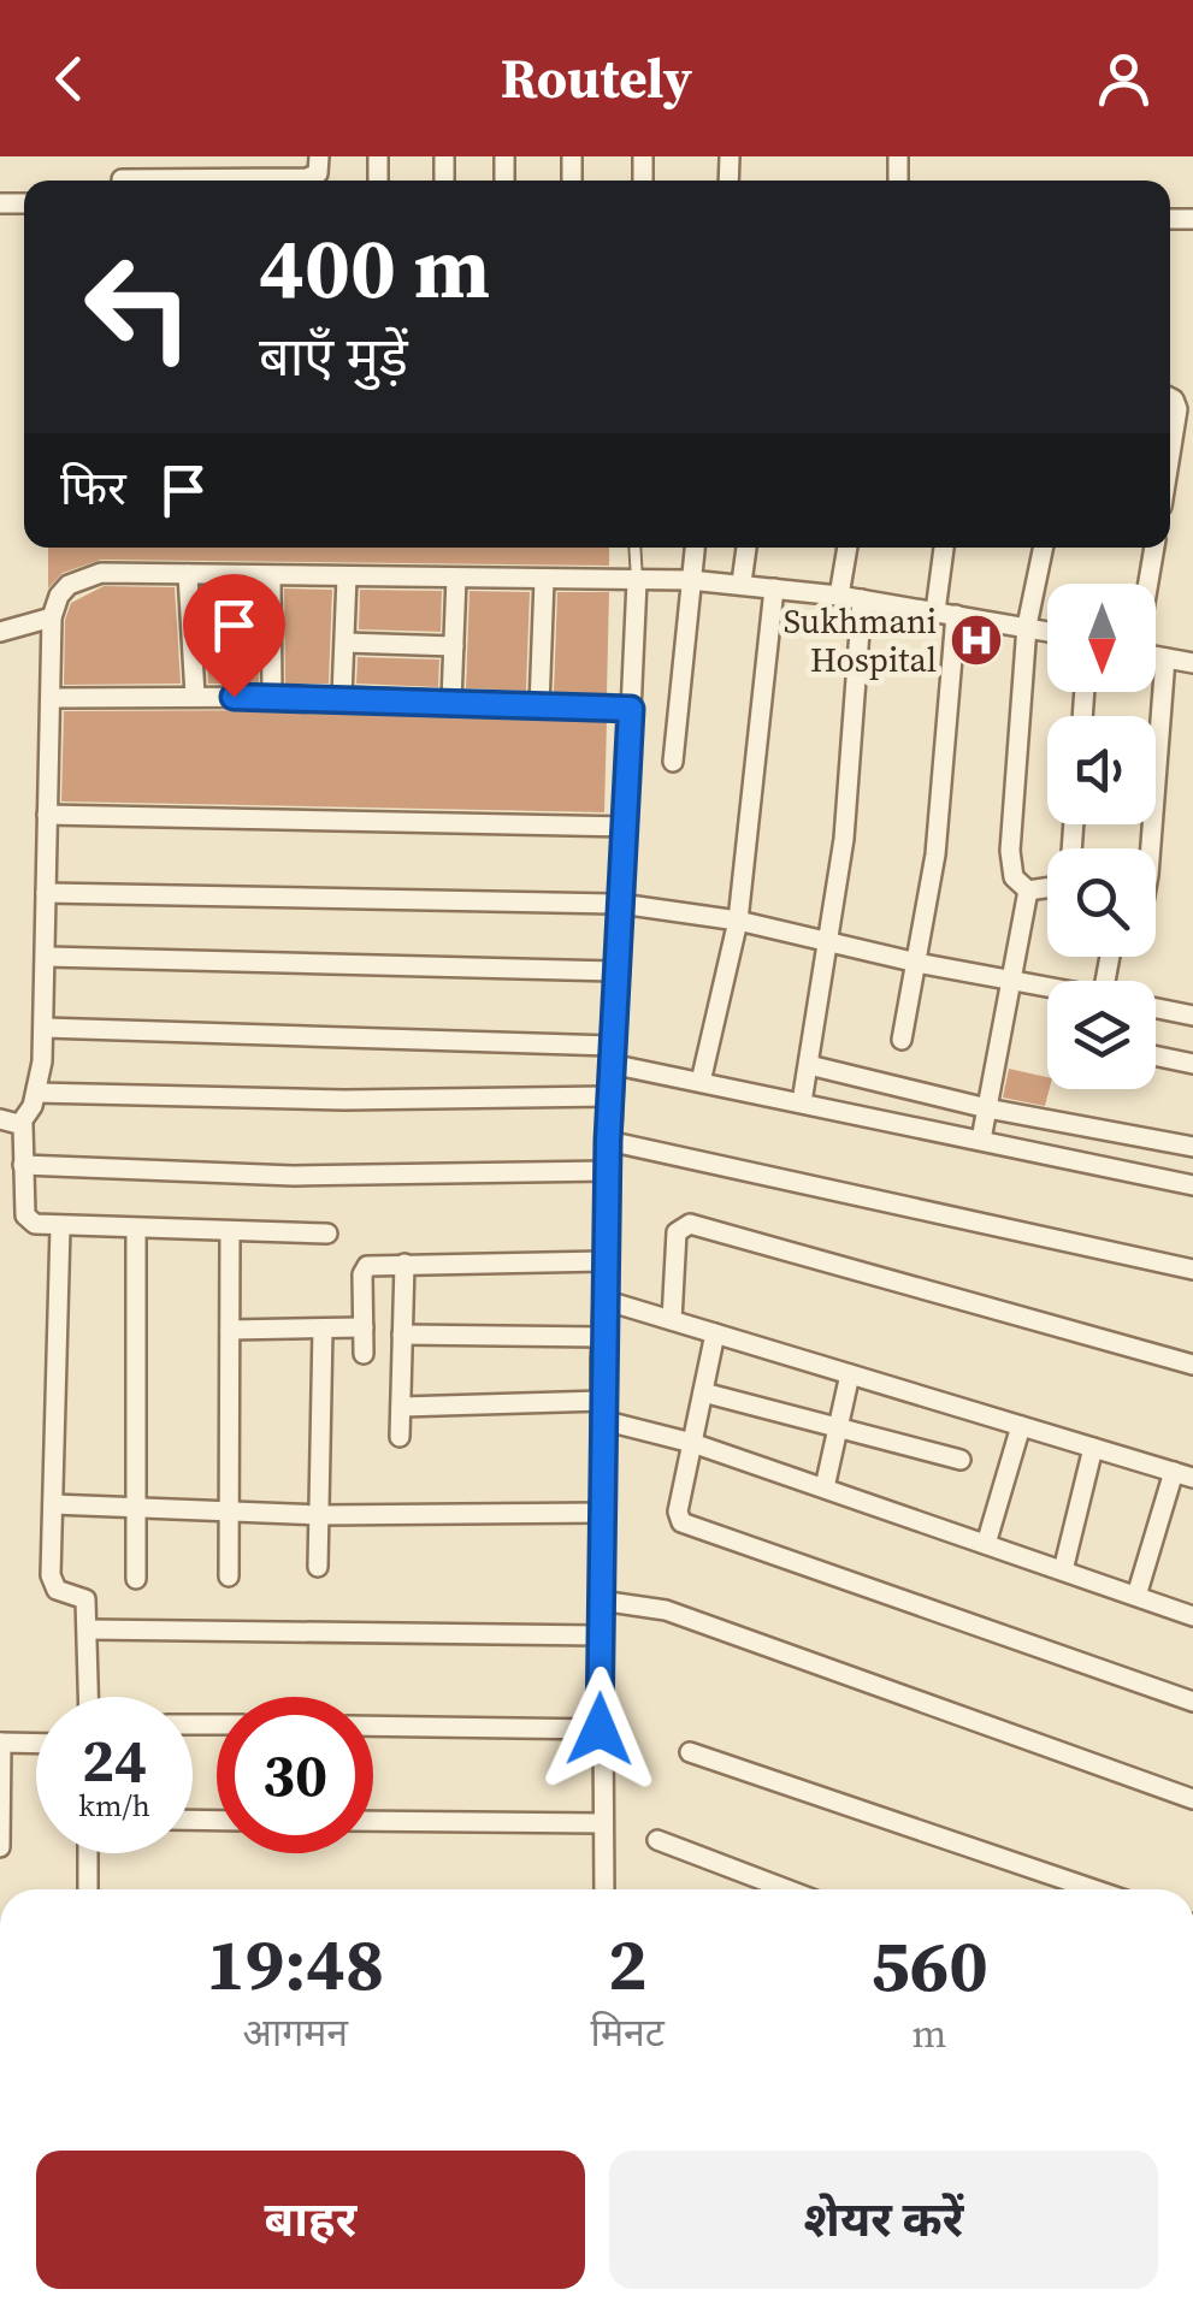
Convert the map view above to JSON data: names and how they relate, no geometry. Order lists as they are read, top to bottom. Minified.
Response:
{"places":{"hospital":["Sukhmani Hospital"]},"north":"bottom","page":{"header":"Routely","turn":["400 m","बाएँ मुड़ें"],"then":"फिर","speed":"24 km/h","limit":"30","eta":["19:48","आगमन","2","मिनट","560","m"],"buttons":["बाहर","शेयर करें"]}}
